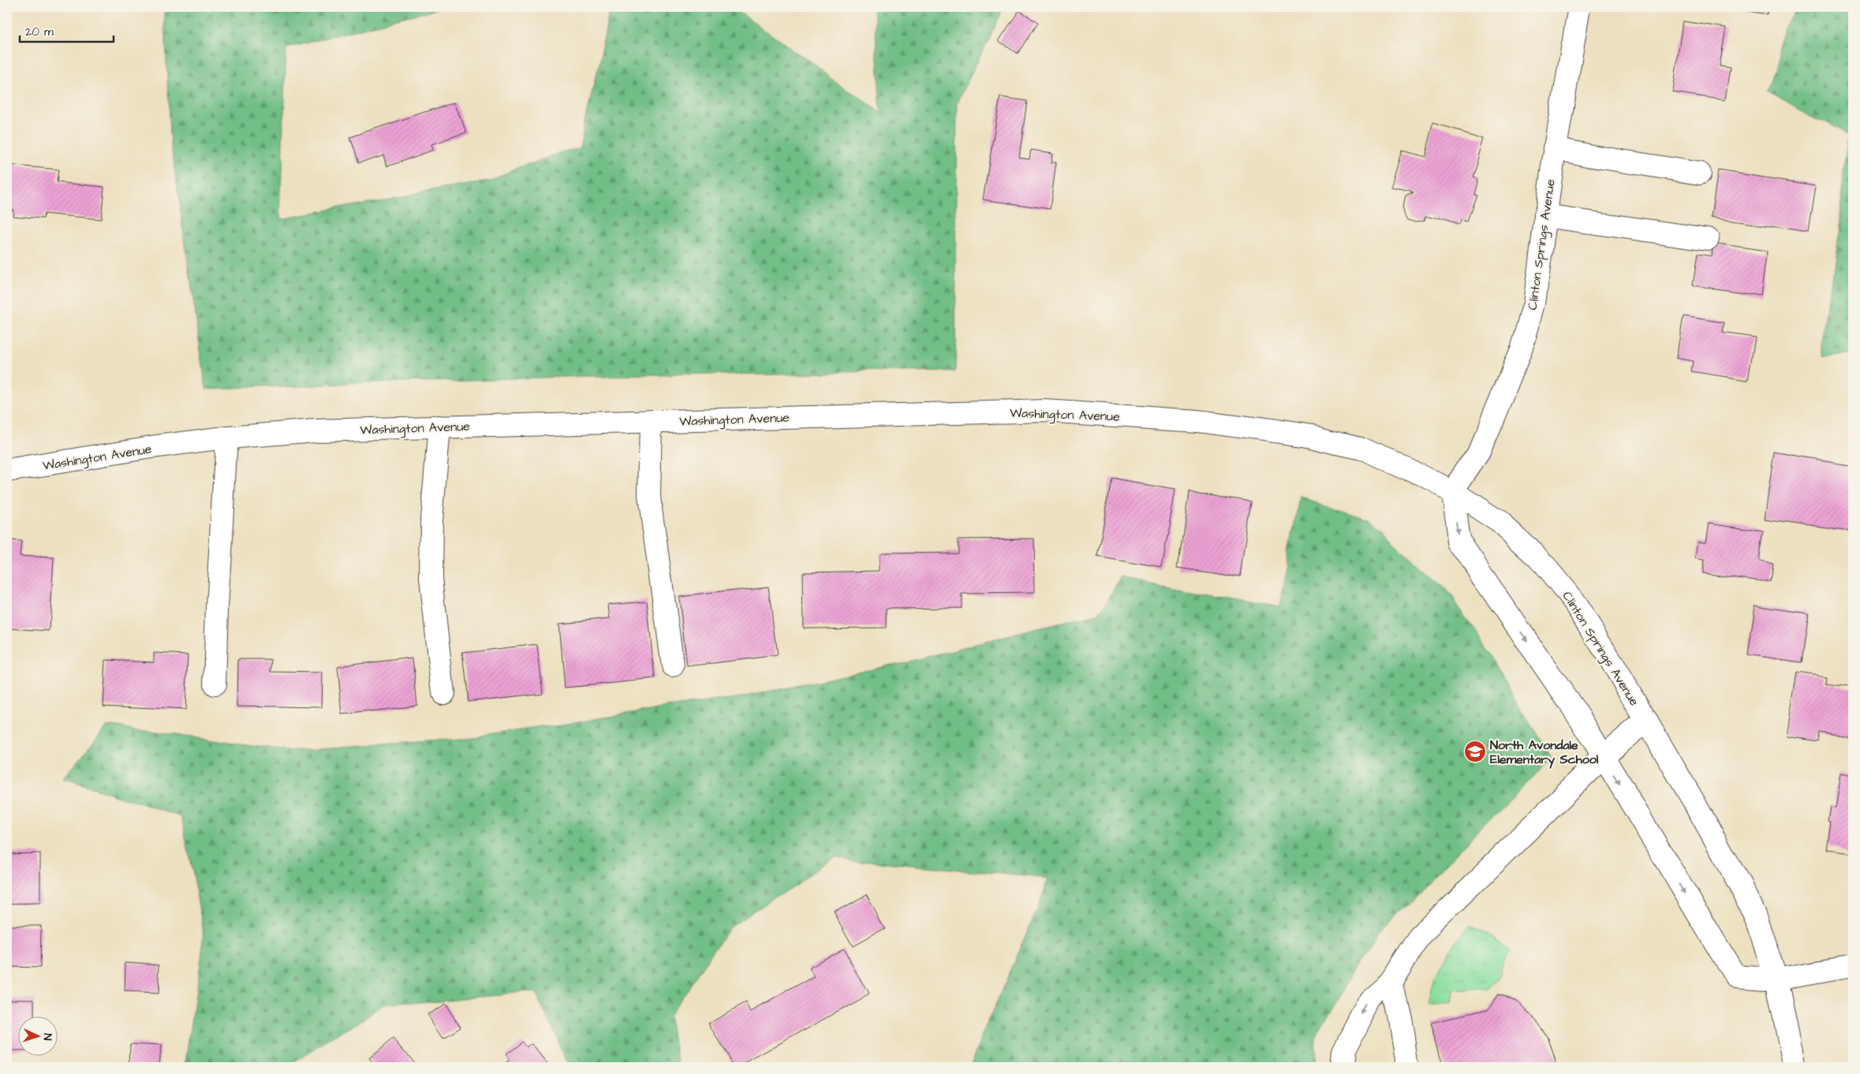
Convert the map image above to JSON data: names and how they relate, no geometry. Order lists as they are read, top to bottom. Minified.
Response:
{"streets":{"street":["Clinton Springs Avenue","Washington Avenue"]},"crossings":[["Clinton Springs Avenue","Washington Avenue"]],"places":{"school or university":["North Avondale Elementary School"]},"scale_bar":"20 m","north":"right"}
